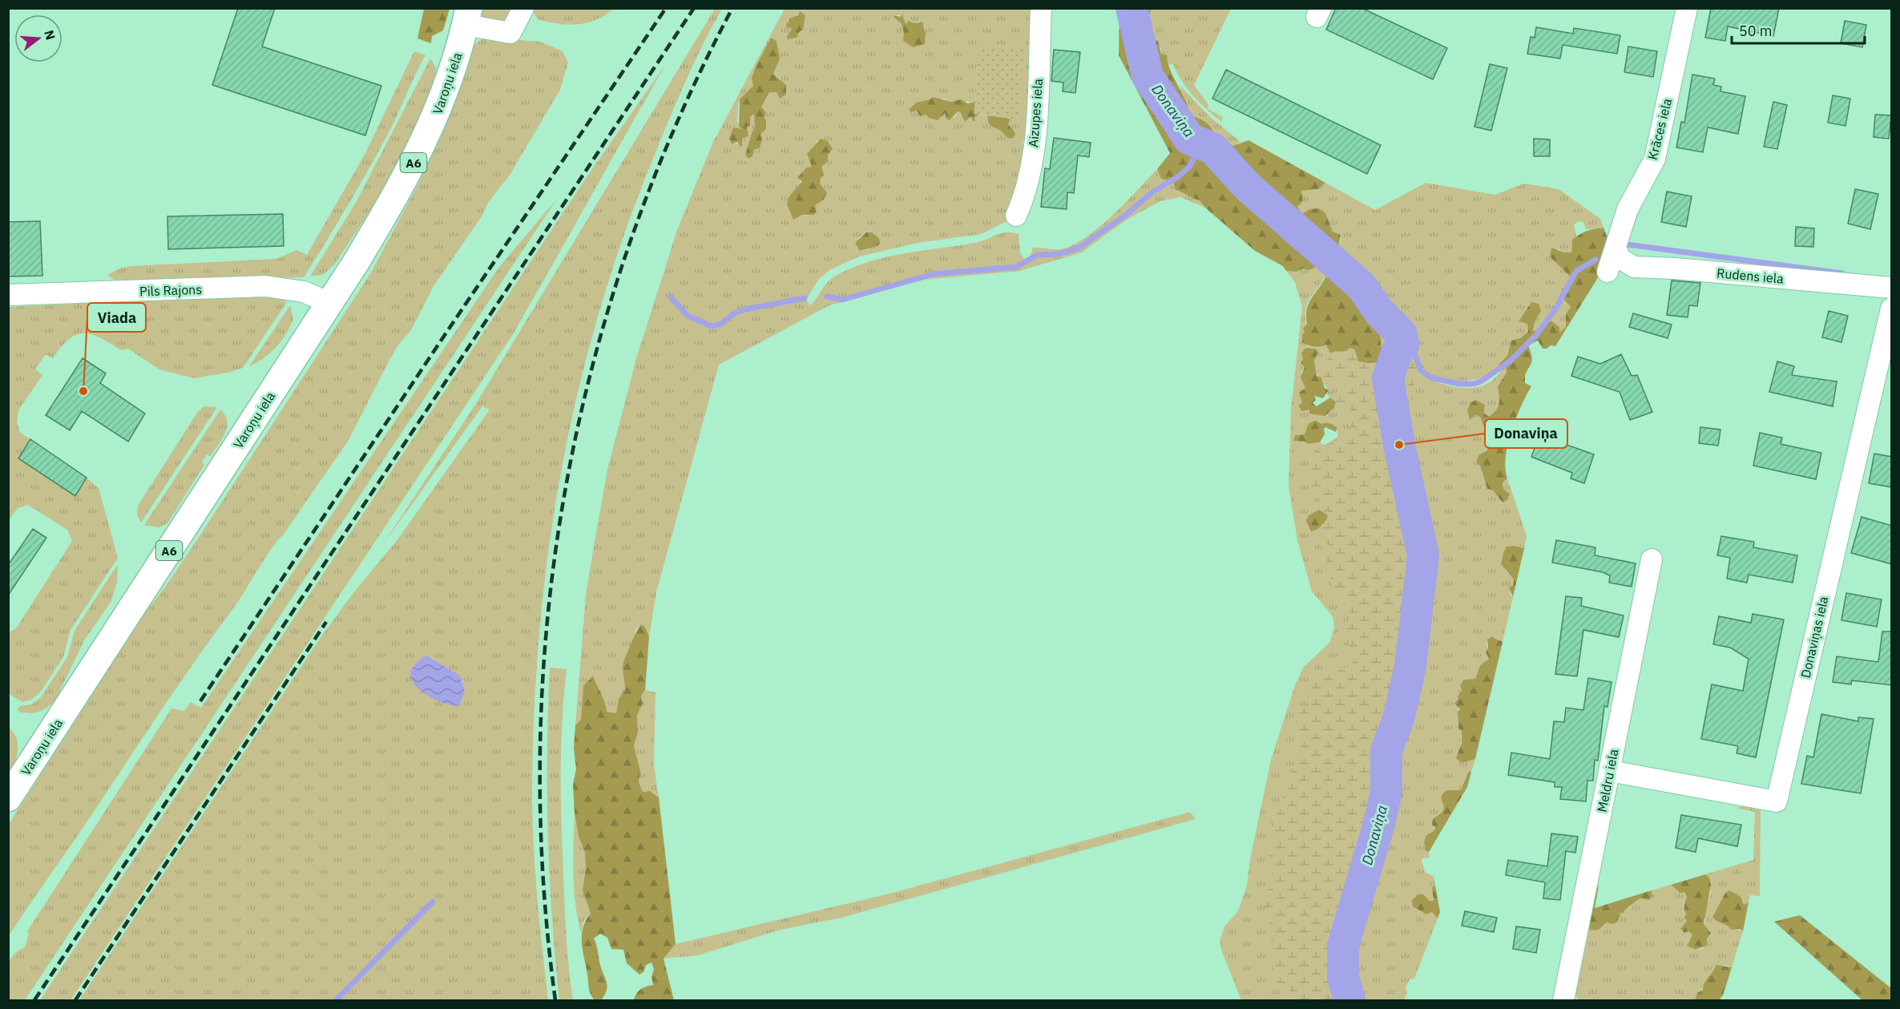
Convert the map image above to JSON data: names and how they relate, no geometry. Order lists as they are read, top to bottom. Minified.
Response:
{"streets":{"highway":["Varoņu iela","A6"],"street":["Aizupes iela","Krāces iela","Rudens iela","Pils Rajons","Donaviņas iela","Meldru iela"]},"crossings":[["Varoņu iela","Pils Rajons"],["Krāces iela","Rudens iela"],["Donaviņas iela","Meldru iela"]],"water":["Donaviņa"],"places":["Viada","Donaviņa"],"scale_bar":"50 m","north":"right"}
